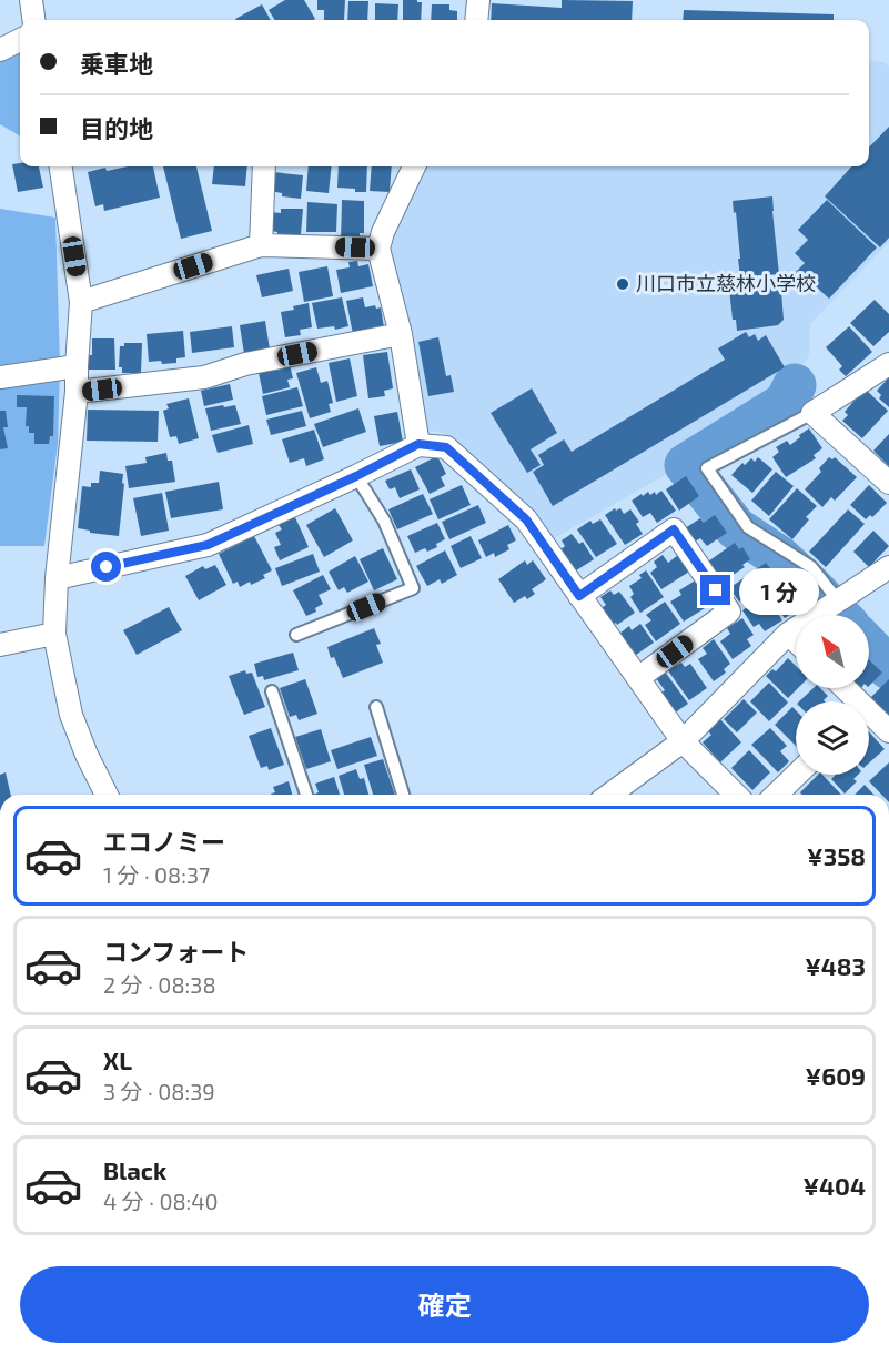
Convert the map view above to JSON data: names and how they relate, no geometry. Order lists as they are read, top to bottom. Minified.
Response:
{"places":["川口市立慈林小学校"],"north":"top left","page":{"banner":["乗車地","目的地"],"bubble":"1 分","list":[{"name":"エコノミー","note":"1 分 · 08:37","value":"¥358"},{"name":"コンフォート","note":"2 分 · 08:38","value":"¥483"},{"name":"XL","note":"3 分 · 08:39","value":"¥609"},{"name":"Black","note":"4 分 · 08:40","value":"¥404"}],"buttons":"確定"}}
